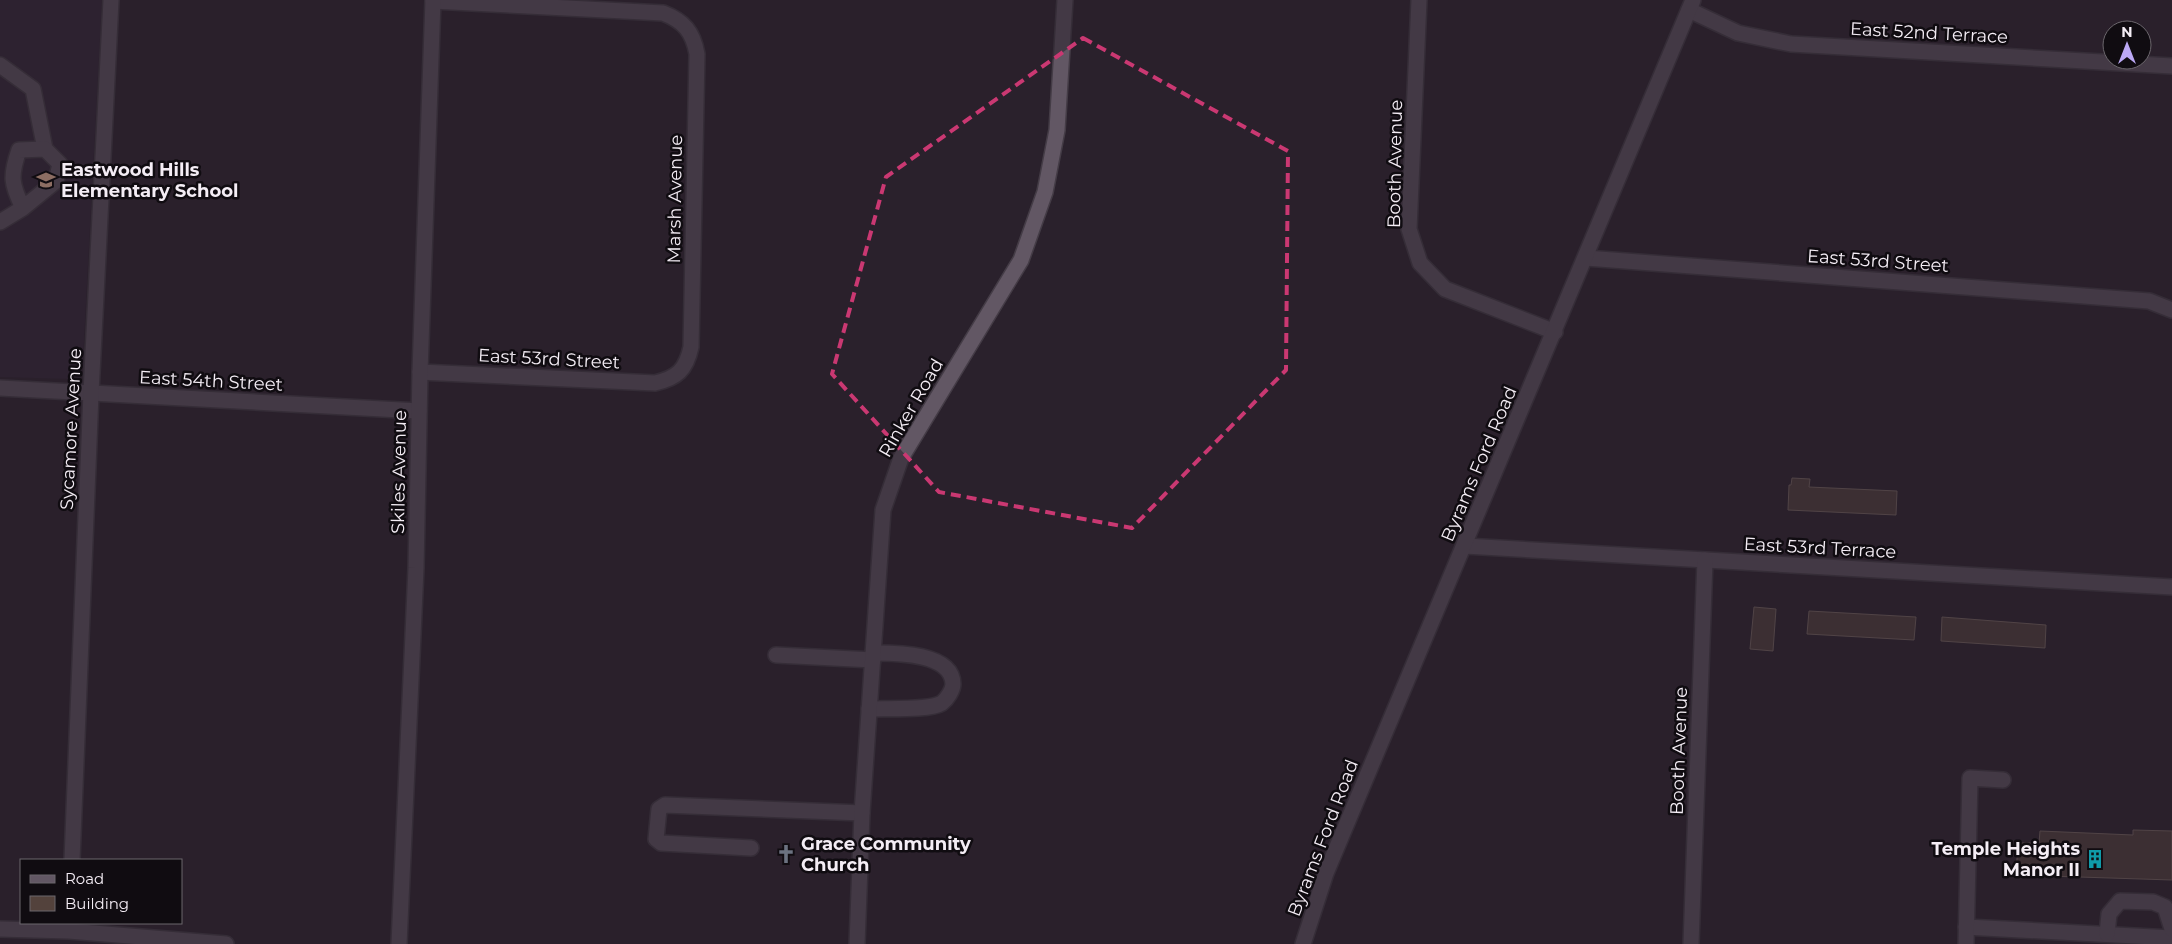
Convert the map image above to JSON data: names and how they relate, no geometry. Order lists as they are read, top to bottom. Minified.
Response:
{"streets":{"street":["East 52nd Terrace","Booth Avenue","Marsh Avenue","East 53rd Street","East 54th Street","Rinker Road","Sycamore Avenue","Byrams Ford Road","Skiles Avenue","East 53rd Terrace"]},"crossings":[["East 52nd Terrace","Byrams Ford Road"],["Booth Avenue","Byrams Ford Road"],["Booth Avenue","East 53rd Terrace"],["Marsh Avenue","East 53rd Street"],["Marsh Avenue","Skiles Avenue"],["East 53rd Street","Byrams Ford Road"],["East 53rd Street","Skiles Avenue"],["East 54th Street","Sycamore Avenue"],["East 54th Street","Skiles Avenue"],["Byrams Ford Road","East 53rd Terrace"]],"places":{"school or university":["Eastwood Hills Elementary School"],"church":["Grace Community Church"],"building":["Temple Heights Manor II"]},"legend":["Road","Building"],"north":"top"}
